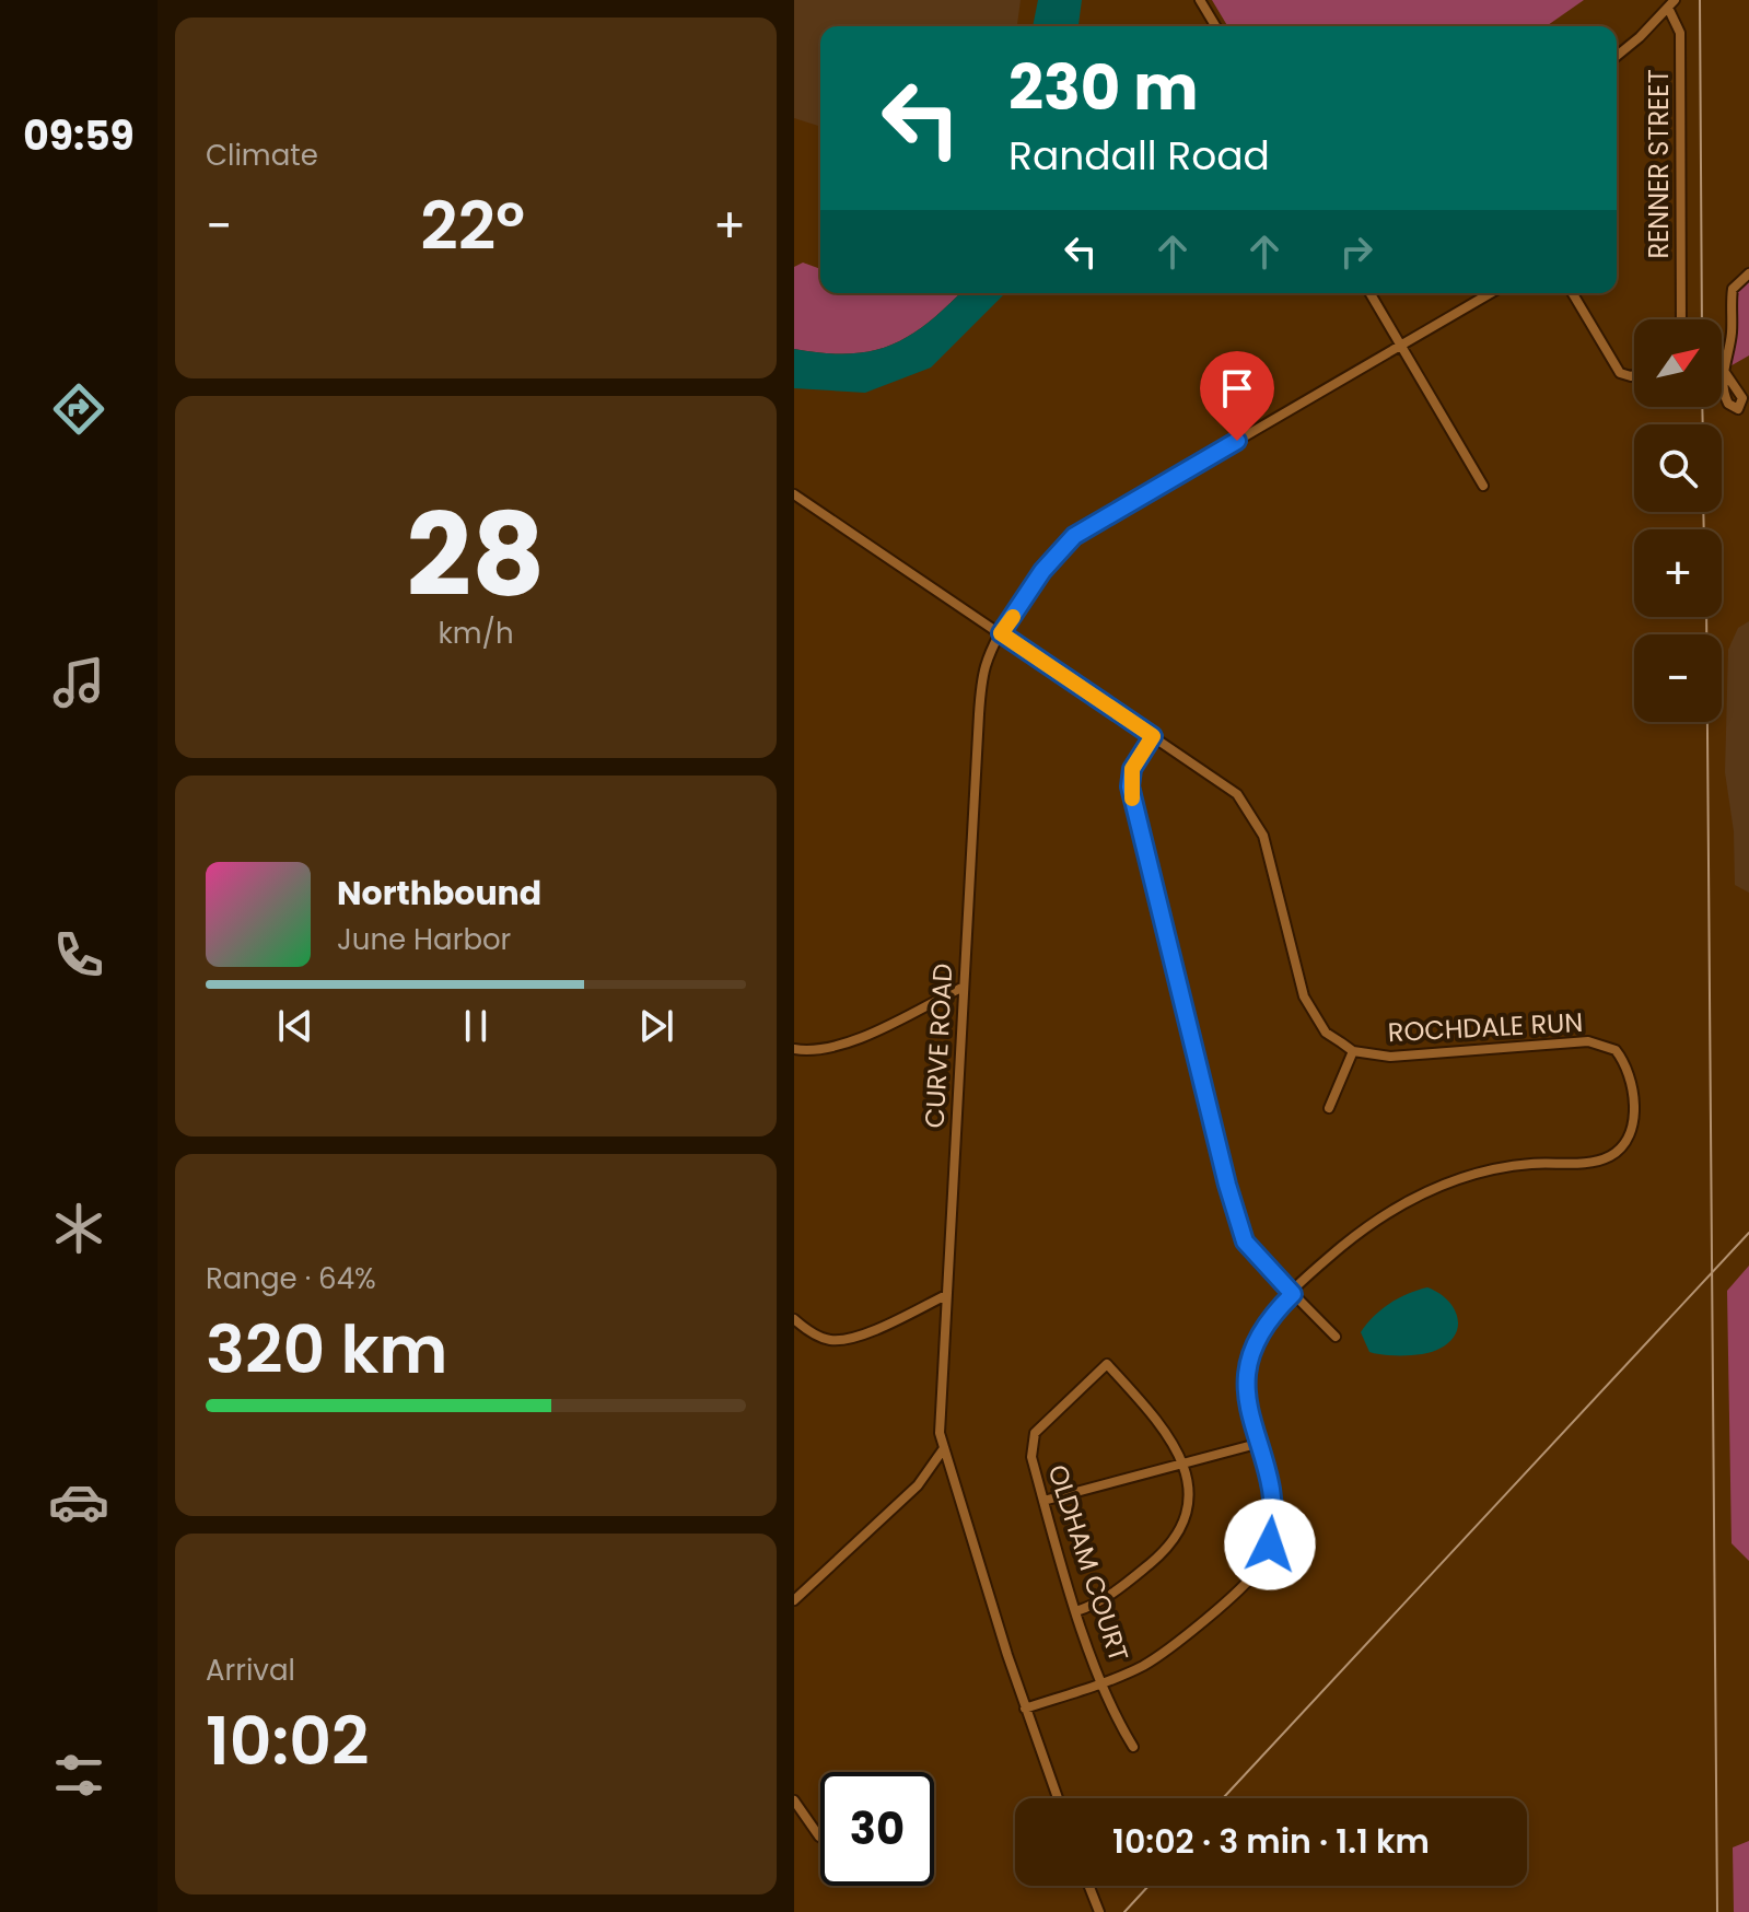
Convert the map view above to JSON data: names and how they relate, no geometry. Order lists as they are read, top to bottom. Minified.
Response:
{"streets":{"street":["RENNER STREET","ROCHDALE RUN","CURVE ROAD","OLDHAM COURT"]},"crossings":[["ROCHDALE RUN","CURVE ROAD"]],"north":"top right","page":{"tabs":"09:59","tile":["Climate",["28","km/h"],["Range · 64%","320 km"],["Arrival","10:02"]],"turn":["230 m","Randall Road"],"heat":["−","22°","+"],"map_buttons":["+","−"],"song":["Northbound","June Harbor"],"limit":"30","trip":"10:02 · 3 min · 1.1 km"}}
